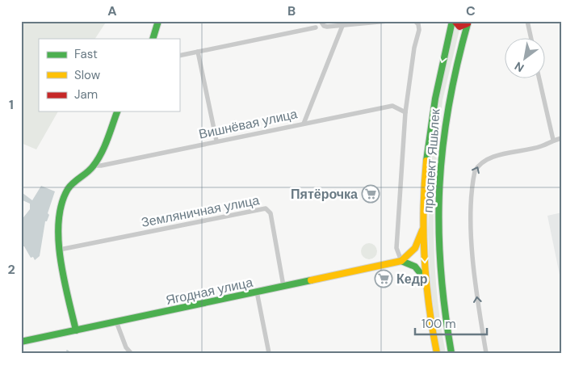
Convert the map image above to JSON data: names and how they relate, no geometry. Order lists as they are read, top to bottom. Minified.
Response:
{"streets":{"street":["Вишнёвая улица","проспект Яшьлек","Земляничная улица","Ягодная улица"]},"crossings":[["Земляничная улица","Ягодная улица"]],"places":{"supermarket":["Пятёрочка","Кедр"]},"legend":["Fast","Slow","Jam"],"scale_bar":"100 m","north":"bottom left","grid":{"columns":["A","B","C"],"rows":["1","2"]}}
